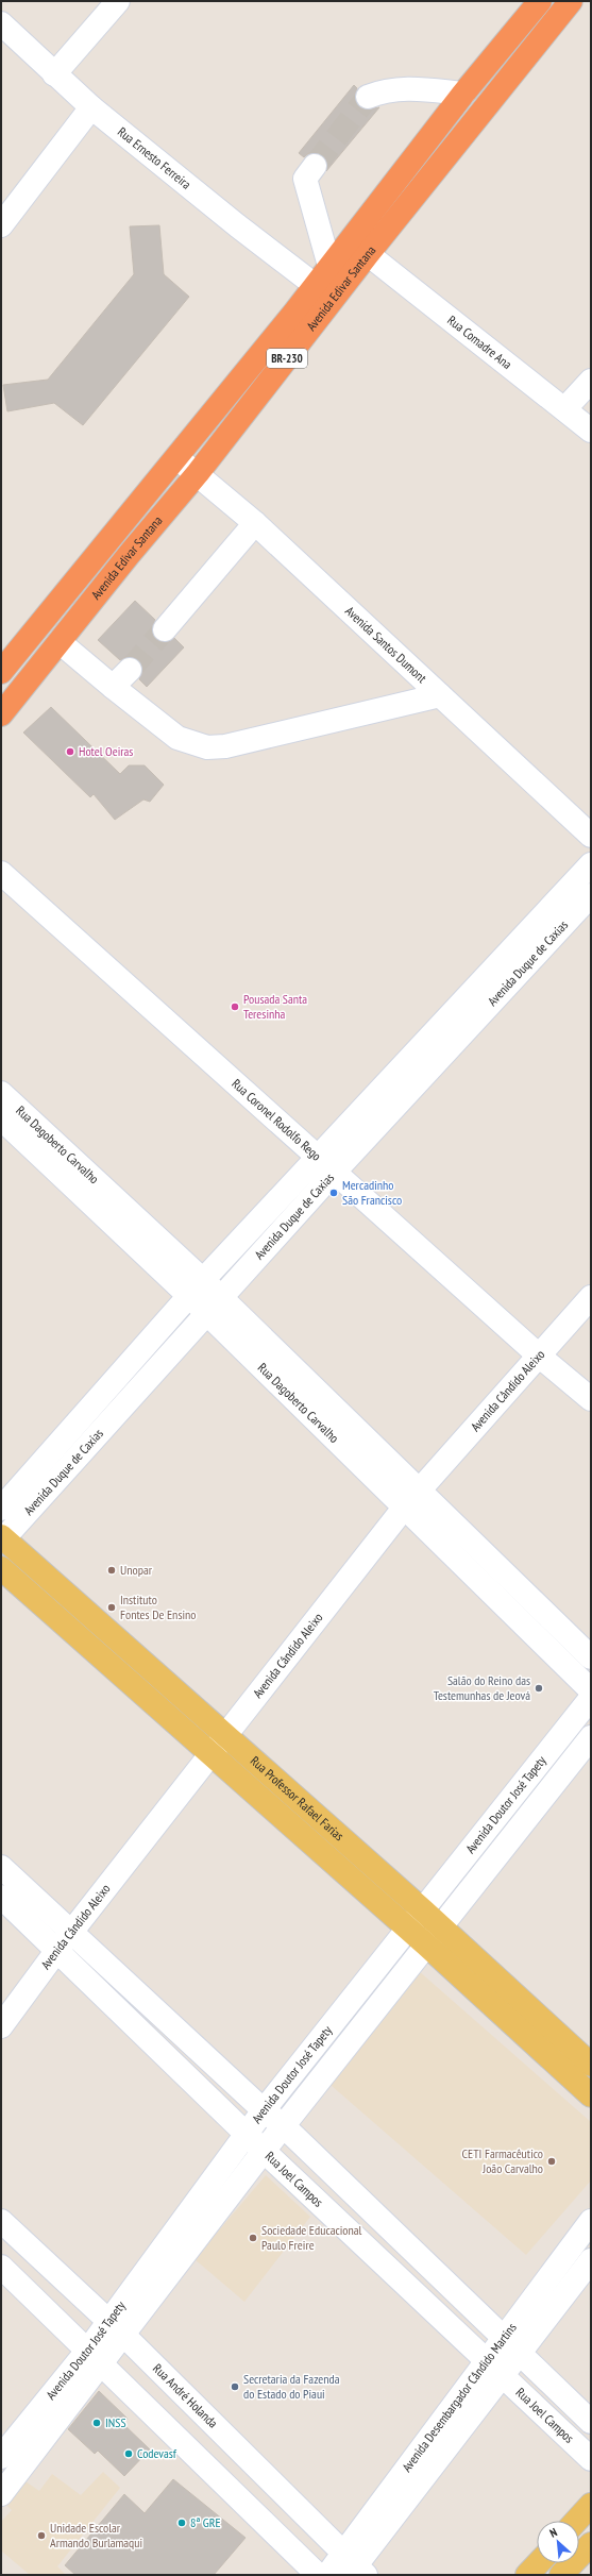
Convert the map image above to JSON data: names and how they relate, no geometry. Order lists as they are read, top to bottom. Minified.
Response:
{"streets":{"highway":["Avenida Edivar Santana","BR-230"],"main road":["Rua Professor Rafael Farias"],"street":["Rua Ernesto Ferreira","Rua Comadre Ana","Avenida Santos Dumont","Avenida Duque de Caxias","Rua Coronel Rodolfo Rego","Rua Dagoberto Carvalho","Avenida Cândido Aleixo","Avenida Doutor José Tapety","Rua Joel Campos","Rua André Holanda","Avenida Desembargador Cândido Martins"]},"crossings":[["Rua Ernesto Ferreira","Avenida Edivar Santana"],["Avenida Edivar Santana","Rua Comadre Ana"],["Avenida Edivar Santana","Avenida Santos Dumont"],["Avenida Duque de Caxias","Rua Coronel Rodolfo Rego"],["Avenida Duque de Caxias","Rua Dagoberto Carvalho"],["Avenida Duque de Caxias","Rua Professor Rafael Farias"],["Rua Coronel Rodolfo Rego","Avenida Cândido Aleixo"],["Rua Dagoberto Carvalho","Avenida Cândido Aleixo"],["Avenida Cândido Aleixo","Rua Professor Rafael Farias"],["Avenida Cândido Aleixo","Rua Joel Campos"],["Rua Professor Rafael Farias","Avenida Doutor José Tapety"],["Avenida Doutor José Tapety","Rua Joel Campos"],["Avenida Doutor José Tapety","Rua André Holanda"],["Rua Joel Campos","Avenida Desembargador Cândido Martins"],["Rua André Holanda","Avenida Desembargador Cândido Martins"]],"places":["Hotel Oeiras","Pousada Santa Teresinha","Mercadinho São Francisco","Unopar","Instituto Fontes De Ensino","Salão do Reino das Testemunhas de Jeová","CETI Farmacêutico João Carvalho","Sociedade Educacional Paulo Freire","Secretaria da Fazenda do Estado do Piaui","INSS","Codevasf","8ª GRE","Unidade Escolar Armando Burlamaqui"],"north":"top left"}
